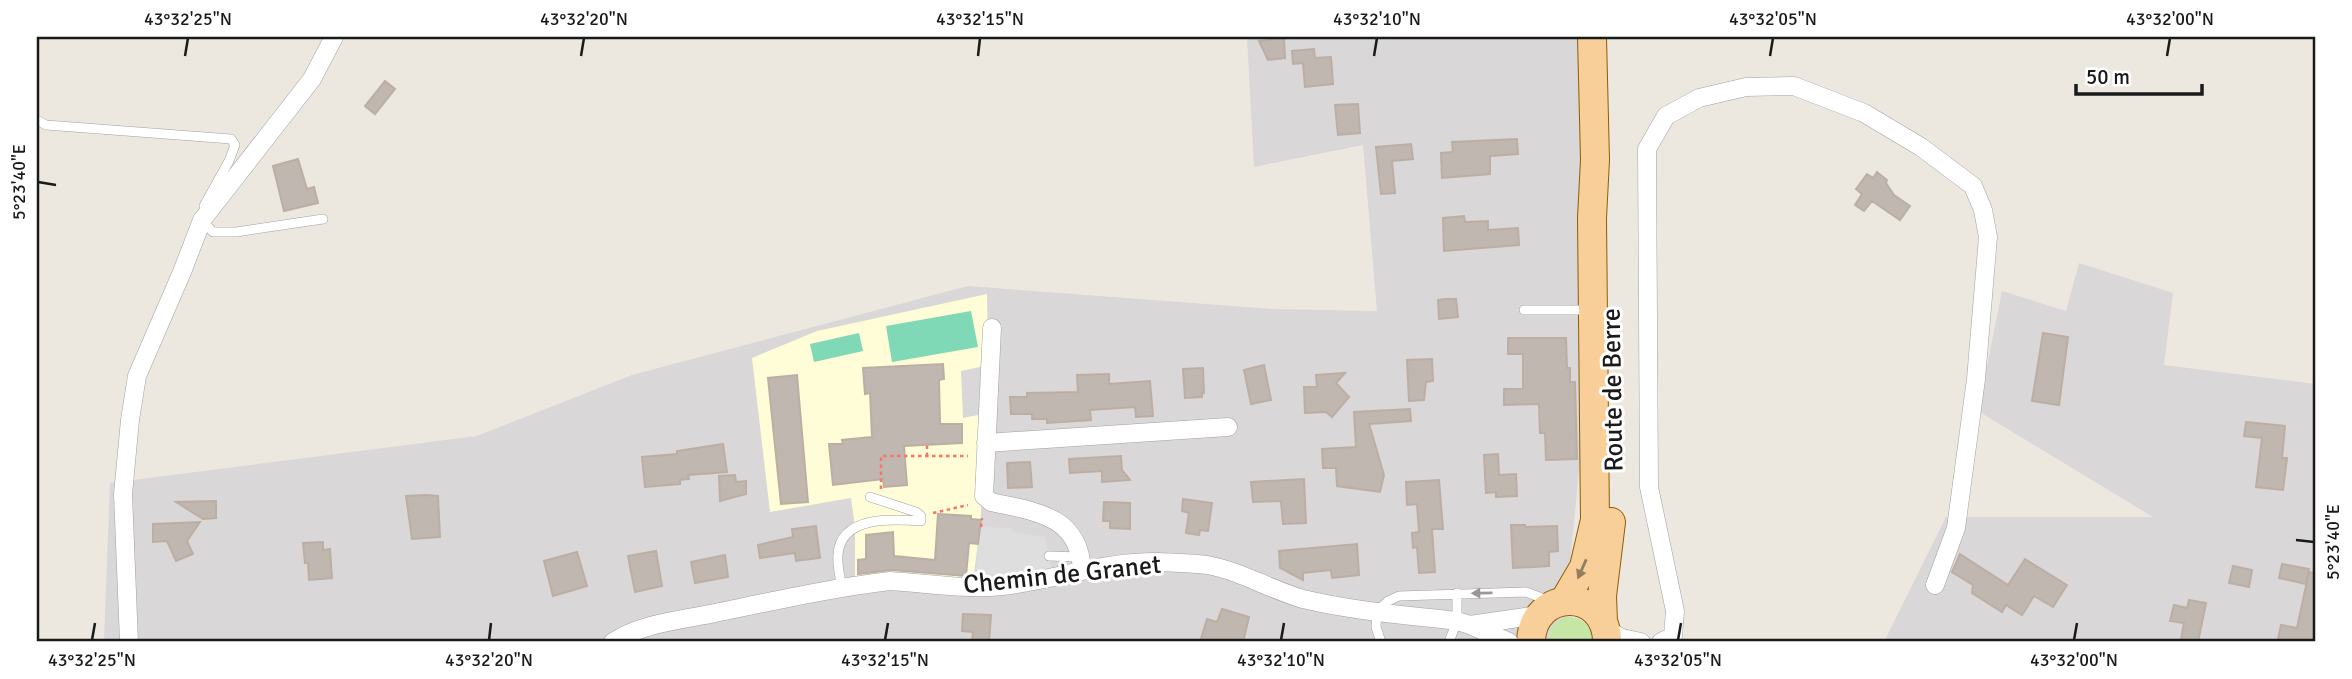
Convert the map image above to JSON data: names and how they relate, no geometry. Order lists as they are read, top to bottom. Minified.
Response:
{"streets":{"main road":["Route de Berre"],"street":["Chemin de Granet"]},"crossings":[["Route de Berre","Chemin de Granet"]],"scale_bar":"50 m","coordinates":["43°32'25\"N","43°32'20\"N","43°32'15\"N","43°32'10\"N","43°32'05\"N","43°32'00\"N","5°23'40\"E"]}
